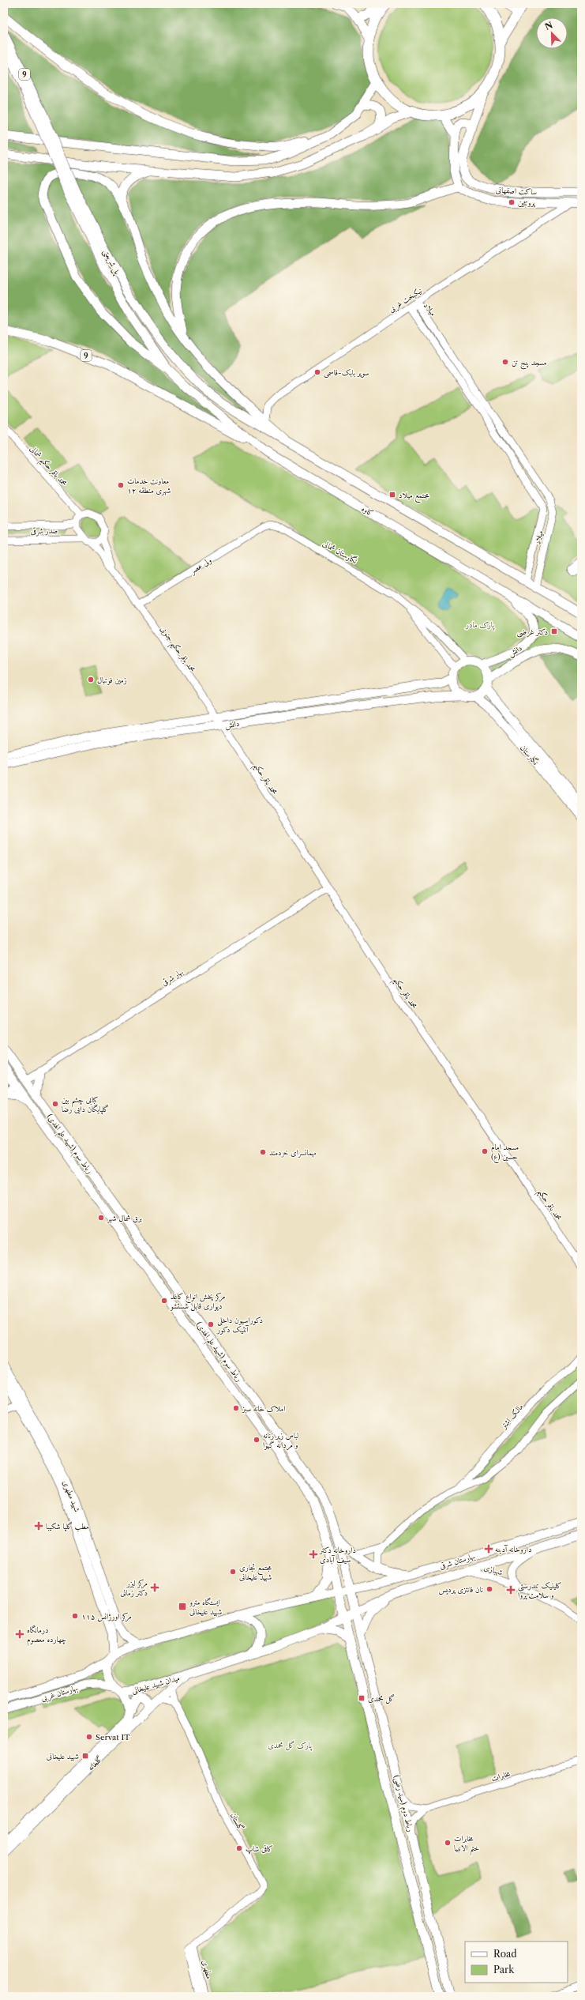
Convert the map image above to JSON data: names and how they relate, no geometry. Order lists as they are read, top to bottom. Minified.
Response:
{"streets":{"main road":["9","ساکت اصفهانی","پل شریعتی","کاوه","دانش","نگارستان","رباط سوم (شهید علم الهدی)","شهید مطهری","بهارستان شرقی","میدان شهید علیخانی","بهارستان غربی","گلخانه","رباط دوم (سید رضی)"],"street":["نیکبخت غربی","میلاد","محمد باقر حکیم شمالی","صدر شرقی","نگارستان شمالی","ولی عصر","محمد باقر حکیم جنوبی","محمد باقر حکیم","بهار شرقی","مالک اشتر","شهبازی","مخابرات","گلستان","مطهری"]},"crossings":[["9","کاوه"],["ساکت اصفهانی","نیکبخت غربی"],["پل شریعتی","کاوه"],["نیکبخت غربی","میلاد"],["محمد باقر حکیم شمالی","صدر شرقی"],["محمد باقر حکیم شمالی","محمد باقر حکیم جنوبی"],["کاوه","دانش"],["صدر شرقی","محمد باقر حکیم جنوبی"],["نگارستان شمالی","ولی عصر"],["نگارستان شمالی","دانش"],["نگارستان شمالی","نگارستان"],["ولی عصر","محمد باقر حکیم جنوبی"],["محمد باقر حکیم جنوبی","دانش"],["محمد باقر حکیم جنوبی","محمد باقر حکیم"],["دانش","نگارستان"],["دانش","محمد باقر حکیم"],["محمد باقر حکیم","بهار شرقی"],["بهار شرقی","رباط سوم (شهید علم الهدی)"],["رباط سوم (شهید علم الهدی)","بهارستان شرقی"],["شهید مطهری","بهارستان غربی"],["بهارستان شرقی","شهبازی"],["بهارستان شرقی","میدان شهید علیخانی"],["بهارستان شرقی","رباط دوم (سید رضی)"],["میدان شهید علیخانی","بهارستان غربی"],["میدان شهید علیخانی","گلخانه"],["میدان شهید علیخانی","رباط دوم (سید رضی)"],["گلستان","مطهری"]],"parks":["پارک مادر","پارک گل محمدی"],"places":{"other":["پروتئین","مسجد پنج تن","سوپر بابک-قاسمی","معاونت خدمات شهری منطقه ۱۲","زمین فوتبال","کبابی چشم بین گلپایگان دایی رضا","مسجد امام حسین (ع)","مهمانسرای خردمند","برق شمال شهر","مرکز پخش انواع کاغذ دیواری قابل شستشو","دکوراسیون داخلی آنتیک دکور","املاک خانه سبز","لباس زیر زنانه و مردانه گیوا","مجتمع تجاری شهید علیخانی","نان فانتزی پردیس","مرکز اورژانس ۱۱۵","Servat IT","مخابرات ختم الانبیا","کافی شاپ"],"transit":["مجتمع میلاد","دکتر غرضی","ایستگاه مترو شهید علیخانی","گل محمدی","شهید علیخانی"],"health":["مطب گلپا شکیبا","داروخانه آدینه","داروخانه دکتر سیف آبادی","مرکز لیزر دکتر زمانی","کلینیک تندرستی و سلامت پروا","درمانگاه چهارده معصوم"]},"legend":["Road","Park"],"north":"top left"}
